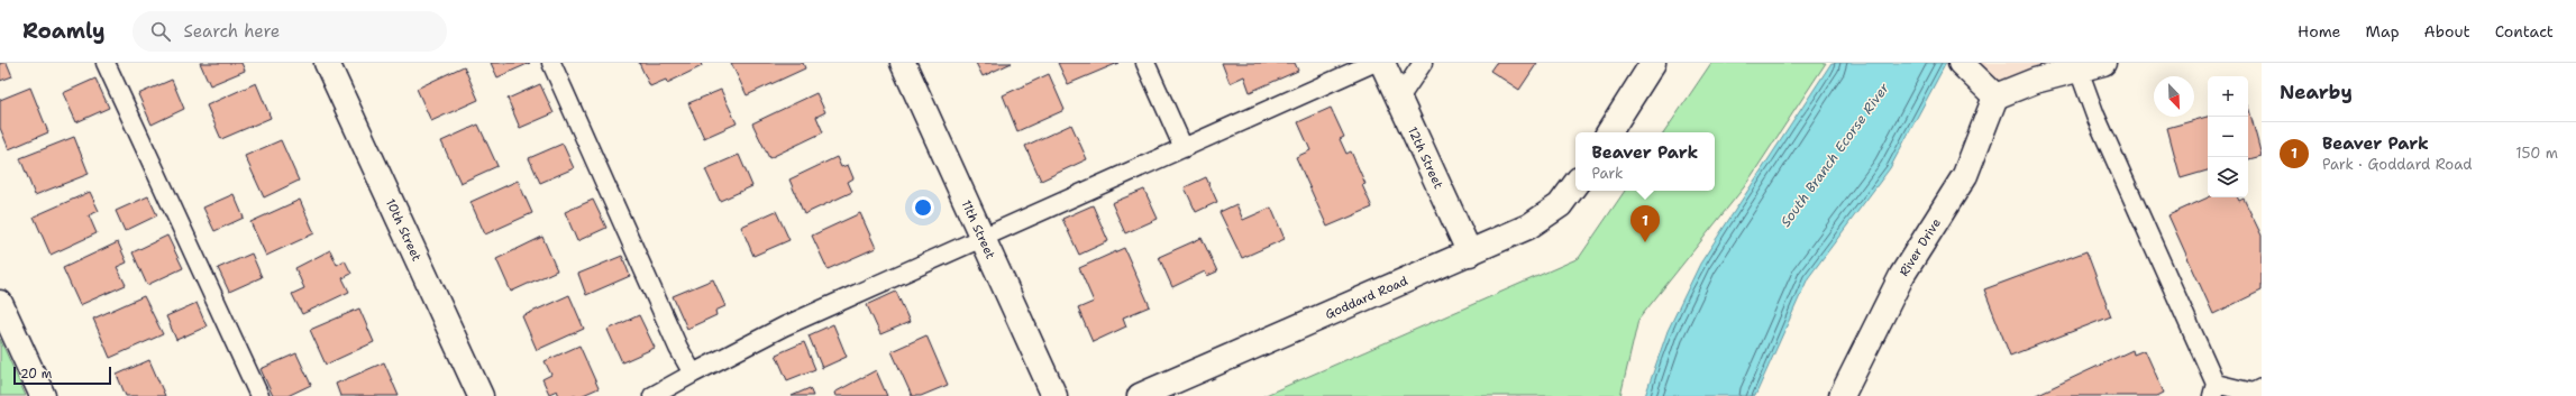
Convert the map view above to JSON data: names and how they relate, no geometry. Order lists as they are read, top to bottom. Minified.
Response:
{"streets":{"street":["12th Street","10th Street","11th Street","River Drive","Goddard Road"]},"crossings":[["12th Street","Goddard Road"]],"water":["South Branch Ecorse River"],"scale_bar":"20 m","north":"bottom right","page":{"header":"Roamly","search":"Search here","nav":["Home","Map","About","Contact"],"heading":"Nearby","map_buttons":["+","−"],"list":[{"mark":"1","name":"Beaver Park","note":"Park · Goddard Road","value":"150 m"}],"popup":["Beaver Park","Park"],"pins":"1","scale":"20 m"}}
